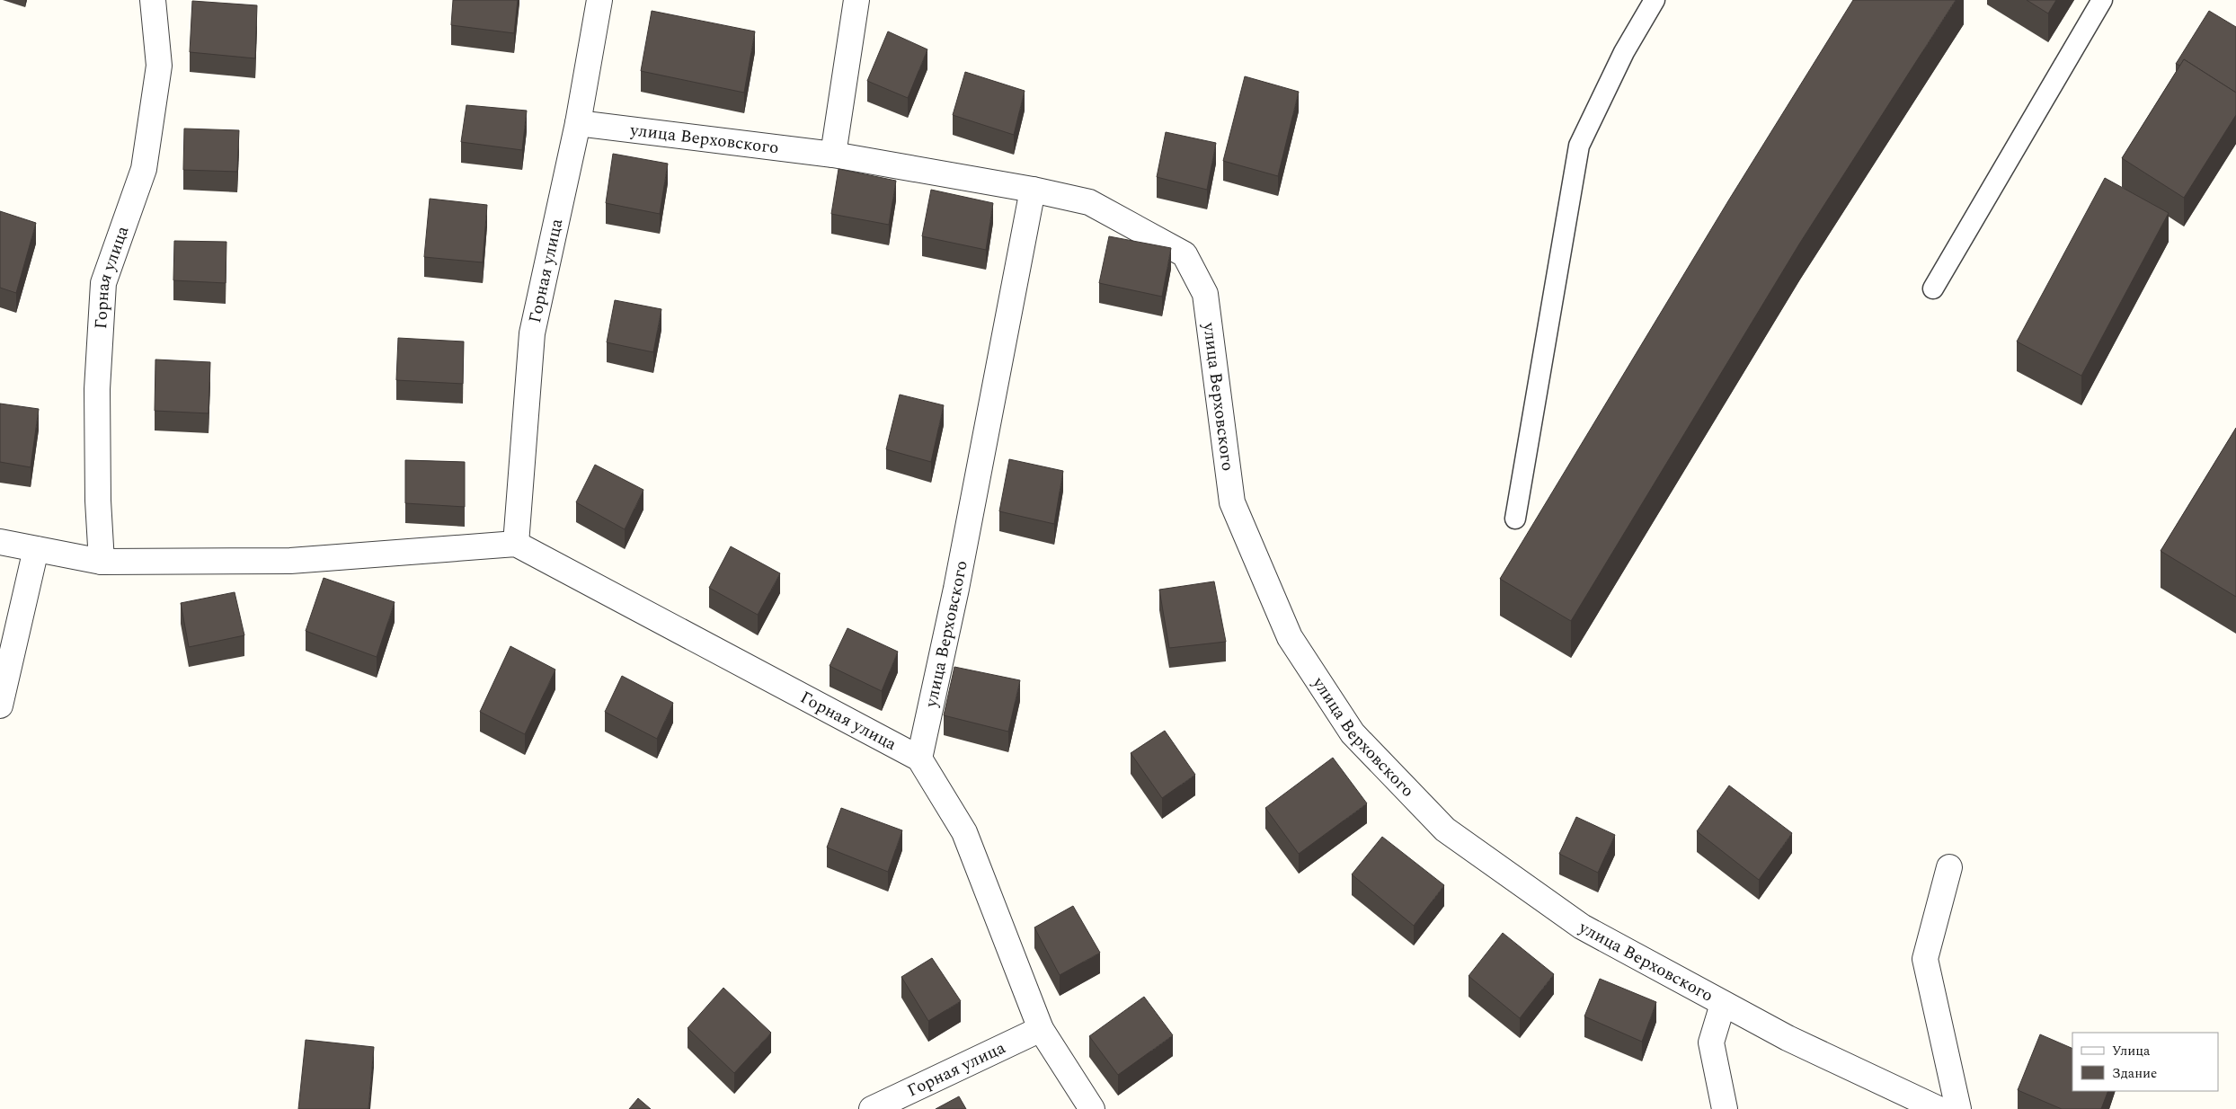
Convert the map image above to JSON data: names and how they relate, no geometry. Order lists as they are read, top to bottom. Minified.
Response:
{"streets":{"street":["улица Верховского","Горная улица"]},"crossings":[["улица Верховского","Горная улица"]],"legend":["Улица","Здание"]}
